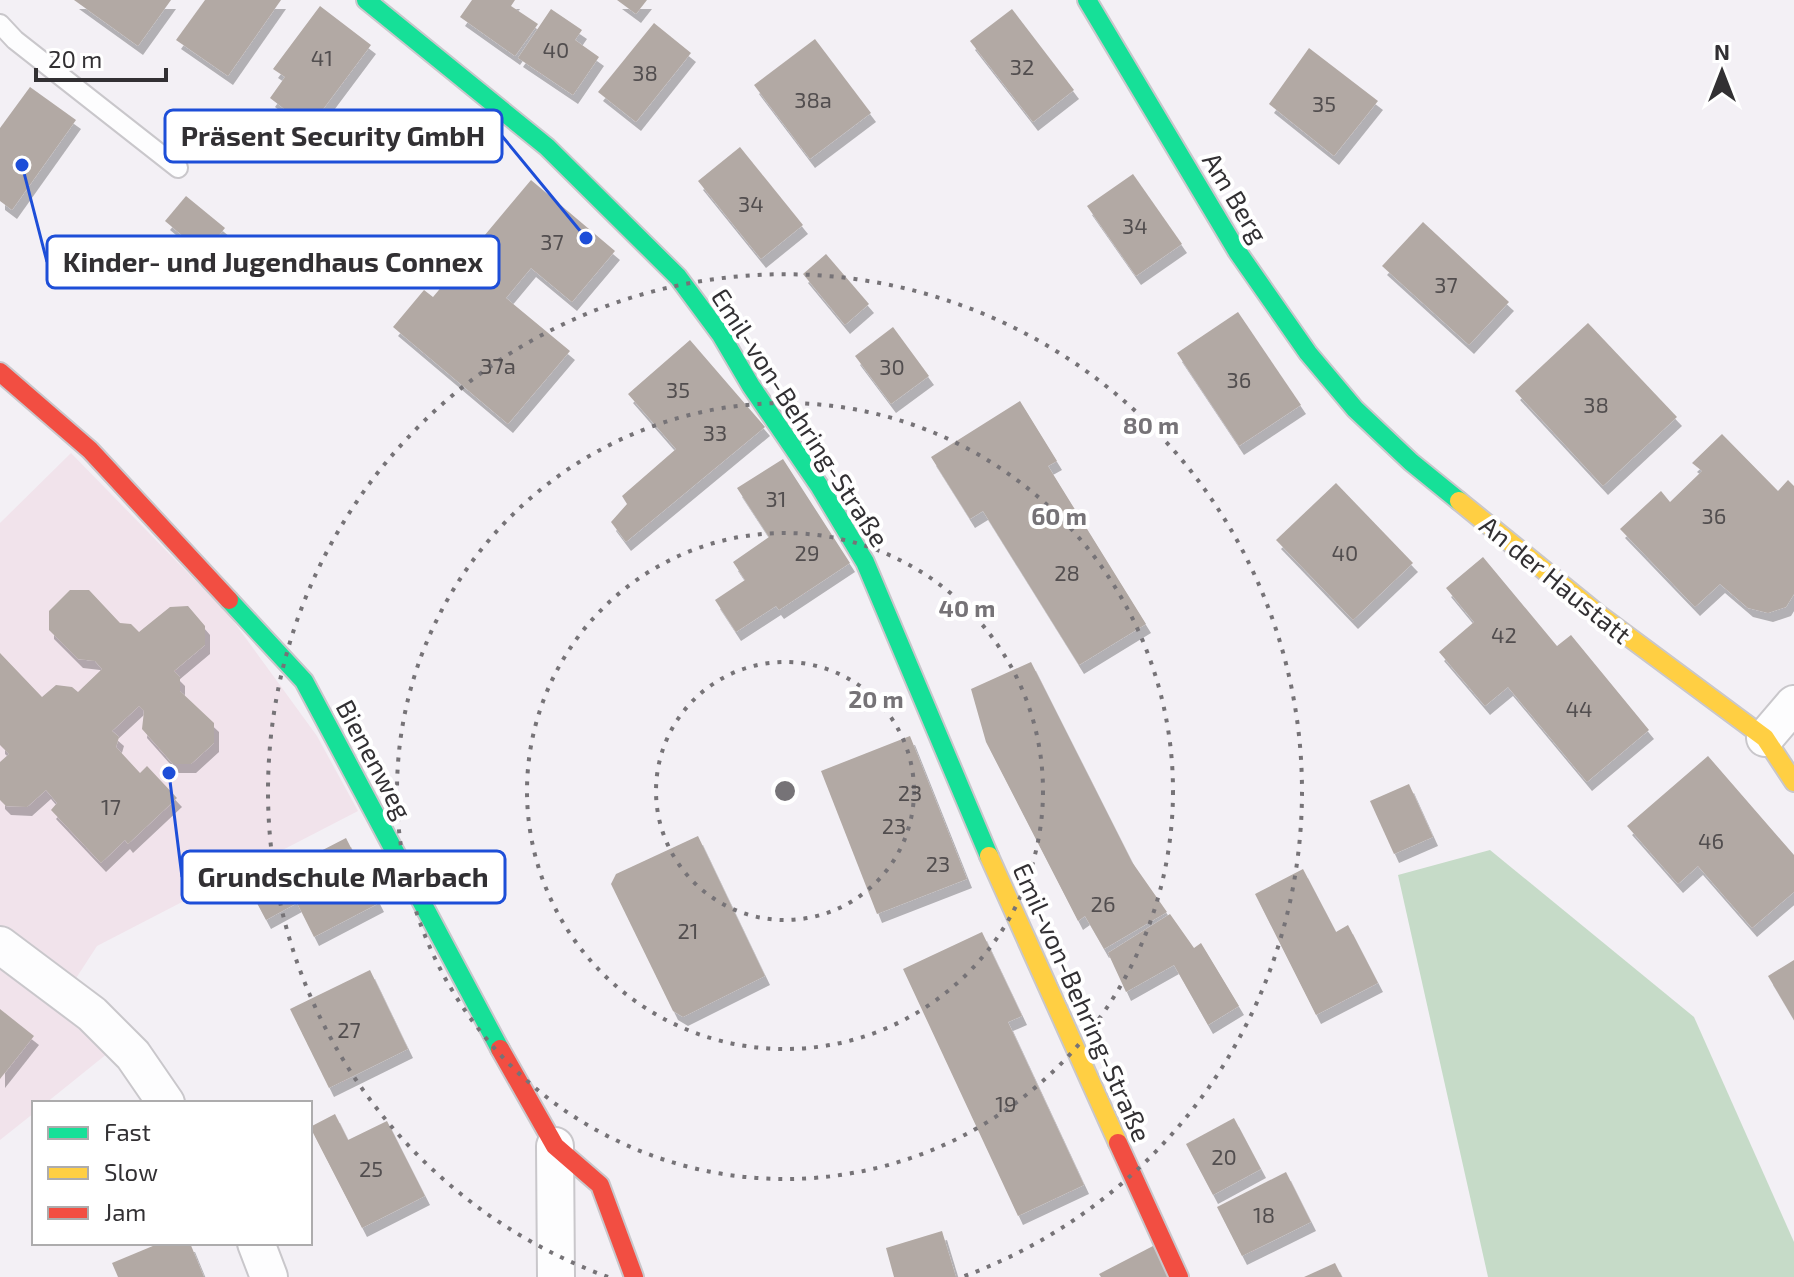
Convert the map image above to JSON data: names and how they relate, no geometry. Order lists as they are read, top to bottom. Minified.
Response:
{"streets":{"street":["Am Berg","Emil-von-Behring-Straße","An der Haustatt","Bienenweg"]},"crossings":[["Am Berg","An der Haustatt"]],"places":["Kinder- und Jugendhaus Connex","Präsent Security GmbH","Grundschule Marbach"],"house_numbers":["40","41","32","38","38a","35","34","34","37","37","37a","30","36","35","38","33","31","36","29","40","28","42","44","23","17","23","46","23","26","21","27","19","20","25","18"],"legend":["Fast","Slow","Jam"],"scale_bar":"20 m","north":"top","rings":["80 m","60 m","40 m","20 m"]}
